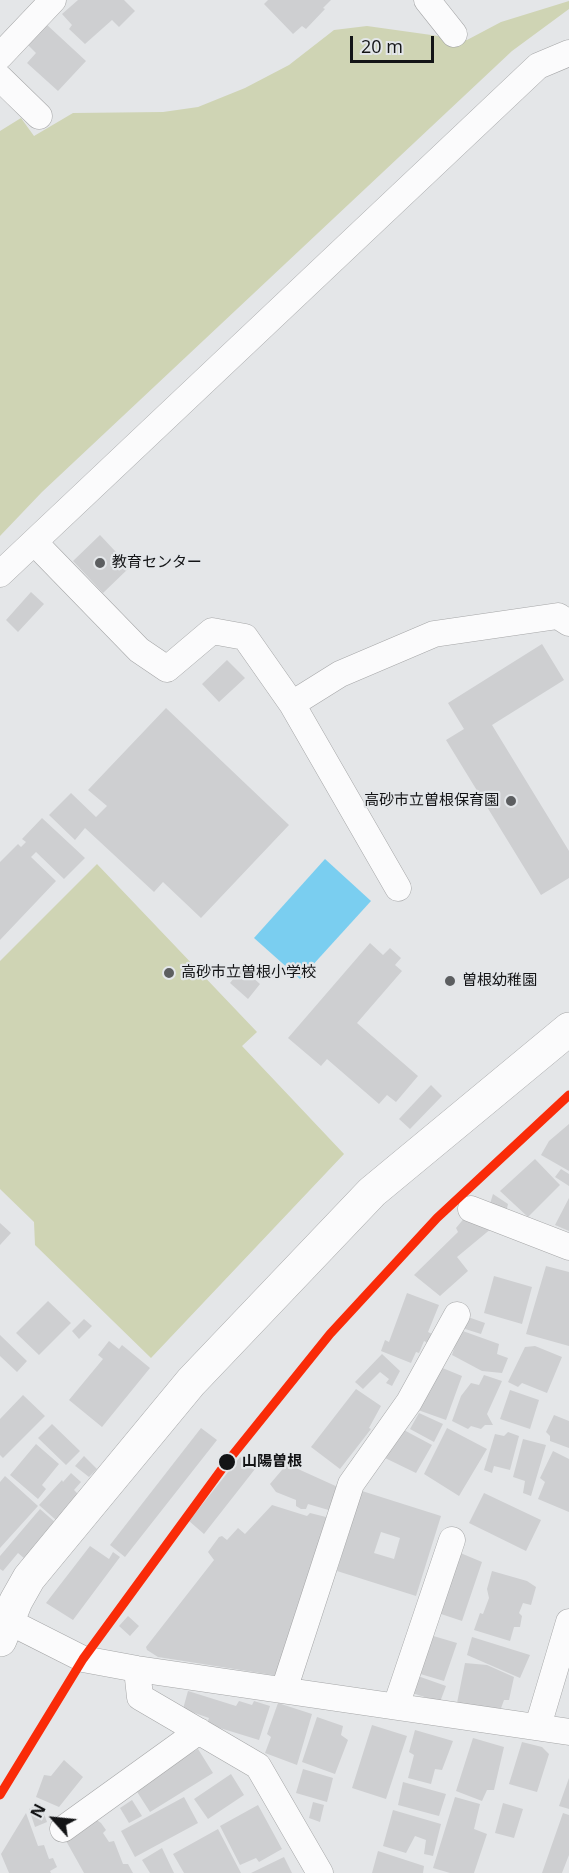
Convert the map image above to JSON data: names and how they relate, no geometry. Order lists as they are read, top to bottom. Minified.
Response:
{"places":["教育センター","高砂市立曽根保育園","高砂市立曽根小学校","曽根幼稚園","山陽曽根"],"scale_bar":"20 m","north":"top left"}
